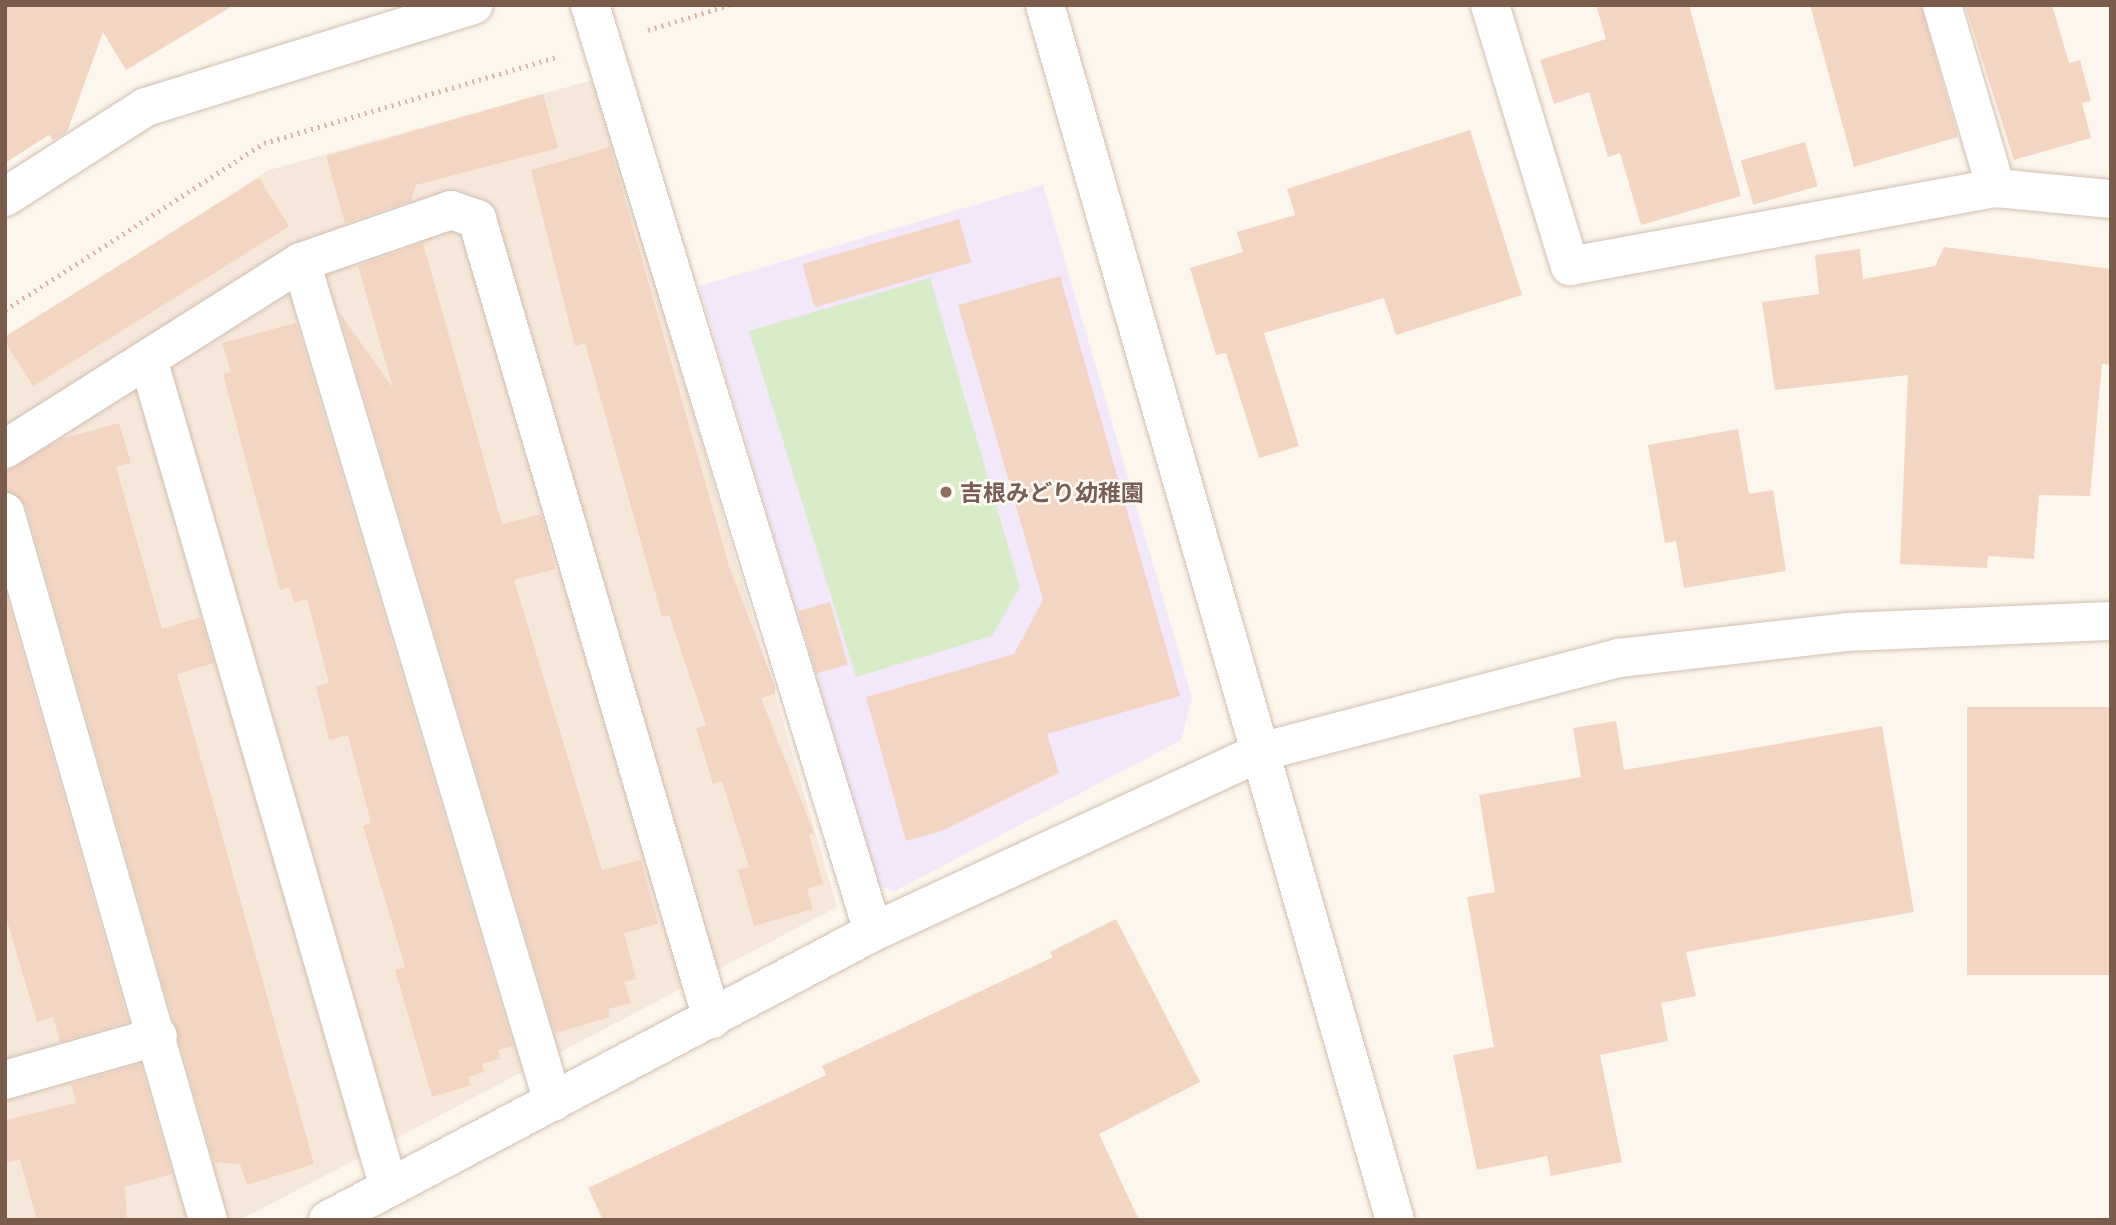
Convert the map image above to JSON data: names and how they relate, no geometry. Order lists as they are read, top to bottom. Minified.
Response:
{"places":["吉根みどり幼稚園"]}
